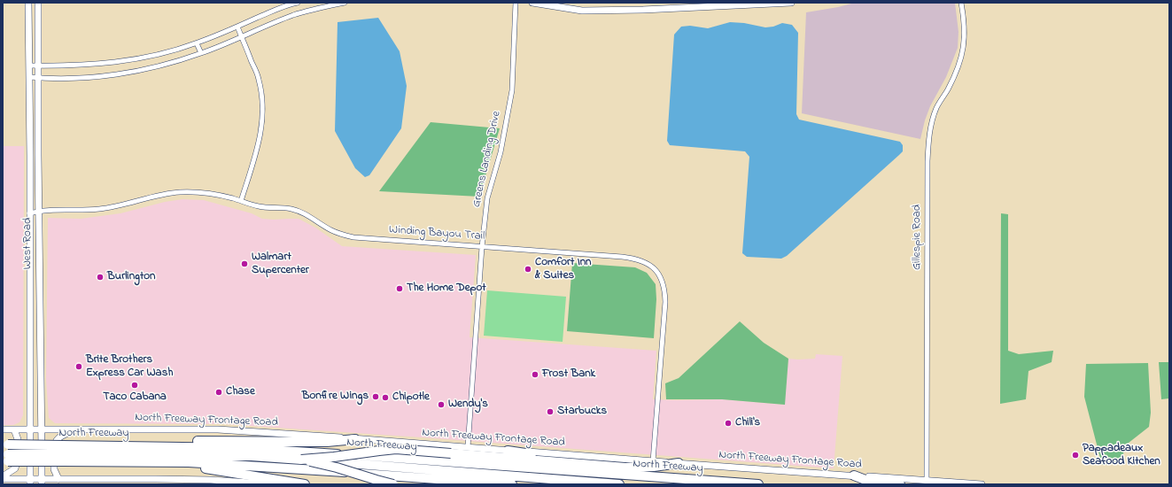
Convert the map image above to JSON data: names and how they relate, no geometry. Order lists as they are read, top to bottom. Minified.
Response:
{"streets":{"highway":["North Freeway"],"main road":["West Road","North Freeway Frontage Road"],"street":["Greens Landing Drive","Winding Bayou Trail","Gillespie Road"]},"crossings":[["Greens Landing Drive","Winding Bayou Trail"],["Greens Landing Drive","North Freeway Frontage Road"],["Winding Bayou Trail","West Road"],["Winding Bayou Trail","North Freeway Frontage Road"],["Gillespie Road","North Freeway Frontage Road"],["West Road","North Freeway Frontage Road"]],"places":["Walmart Supercenter","Comfort Inn & Suites","Burlington","The Home Depot","Brite Brothers Express Car Wash","Frost Bank","Taco Cabana","Chase","Bonfire Wings","Chipotle","Wendy's","Starbucks","Chili's","Pappadeaux Seafood Kitchen"]}
